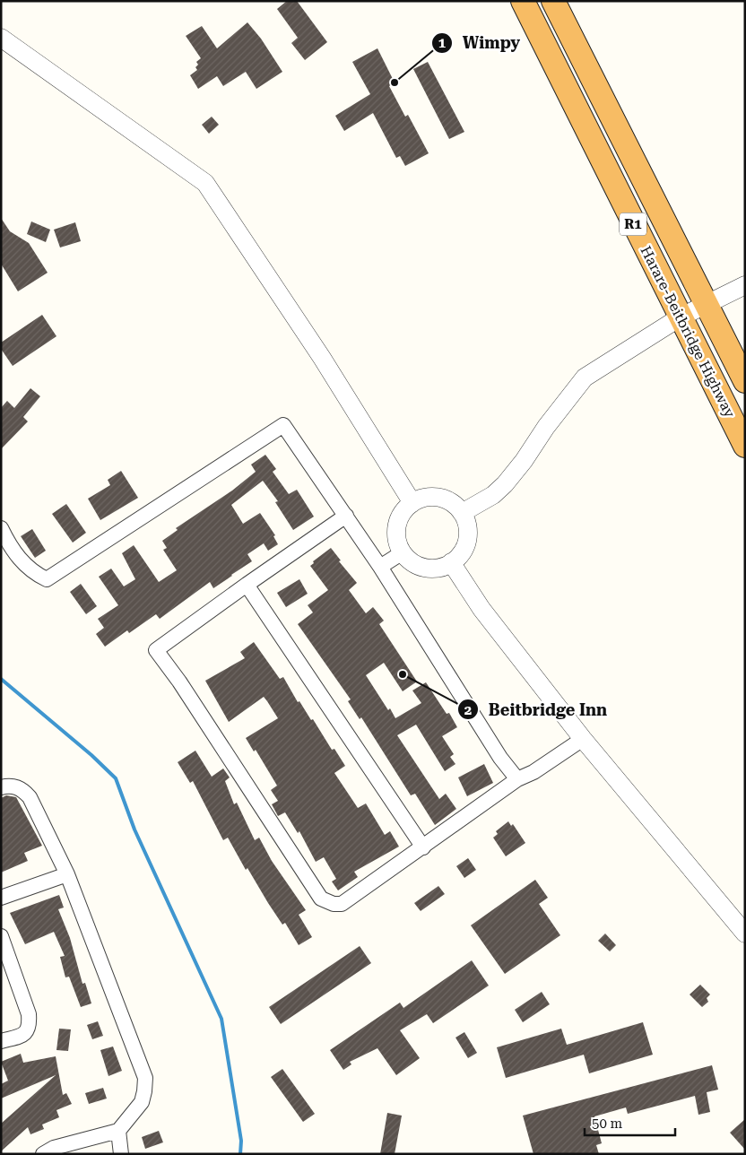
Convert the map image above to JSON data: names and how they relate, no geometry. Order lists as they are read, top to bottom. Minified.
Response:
{"streets":{"highway":["R1","Harare-Beitbridge Highway"]},"places":["Wimpy","Beitbridge Inn"],"scale_bar":"50 m"}
